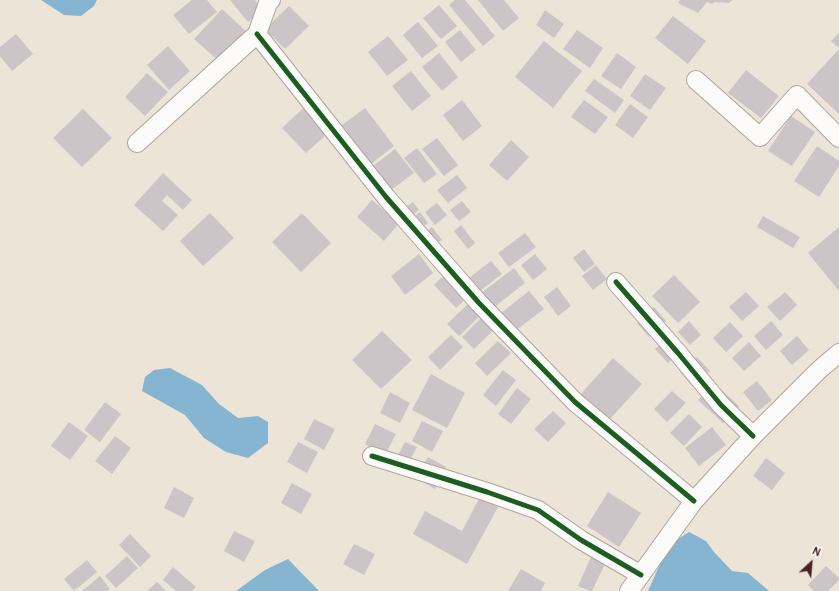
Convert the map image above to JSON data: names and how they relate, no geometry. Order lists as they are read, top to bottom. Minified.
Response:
{"north":"top right"}
